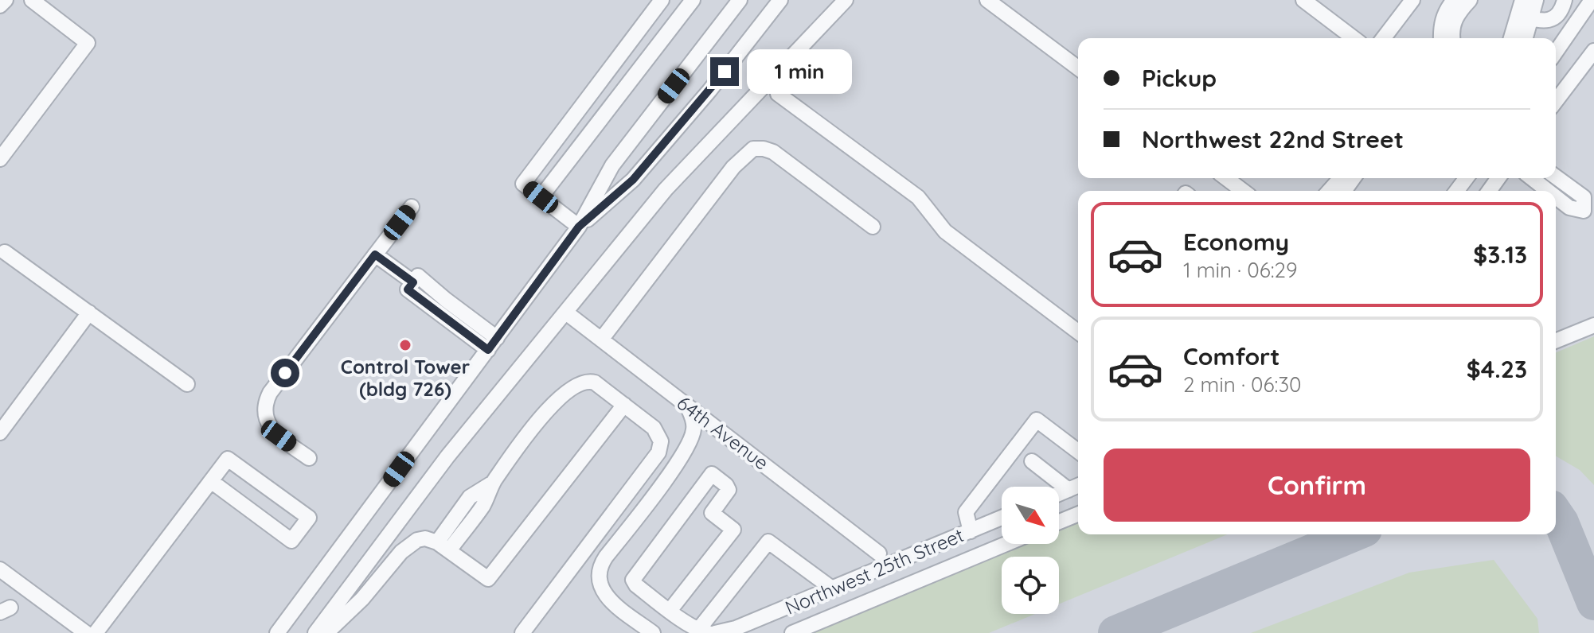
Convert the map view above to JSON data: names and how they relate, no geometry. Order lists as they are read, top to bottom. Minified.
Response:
{"streets":{"street":["64th Avenue","Northwest 25th Street"]},"places":["Control Tower (bldg 726)"],"north":"bottom right","page":{"banner":["Pickup","Northwest 22nd Street"],"bubble":"1 min","list":[{"name":"Economy","note":"1 min · 06:29","value":"$3.13"},{"name":"Comfort","note":"2 min · 06:30","value":"$4.23"}],"buttons":"Confirm"}}
